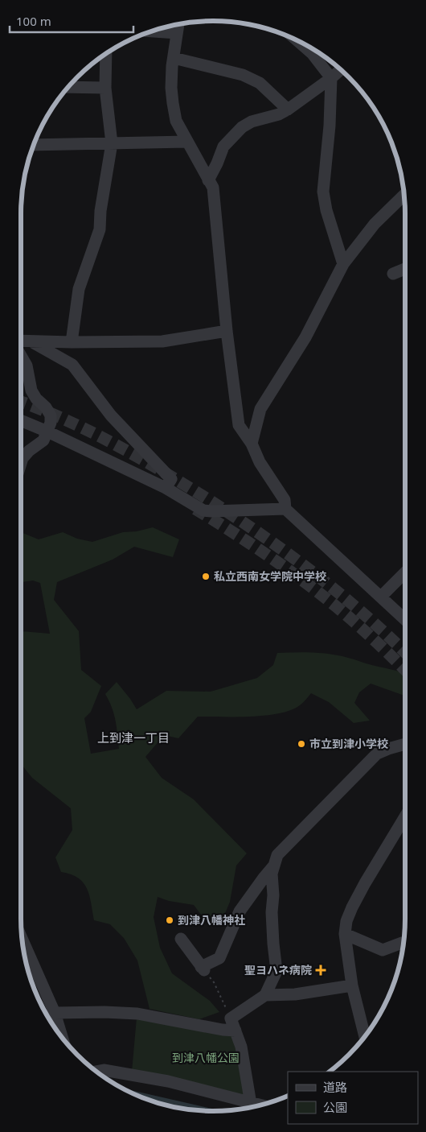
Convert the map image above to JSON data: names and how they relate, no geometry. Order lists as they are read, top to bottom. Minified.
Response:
{"districts":["上到津一丁目"],"parks":["到津八幡公園"],"places":{"other":["私立西南女学院中学校","市立到津小学校","到津八幡神社"],"health":["聖ヨハネ病院"]},"legend":["道路","公園"],"scale_bar":"100 m"}
